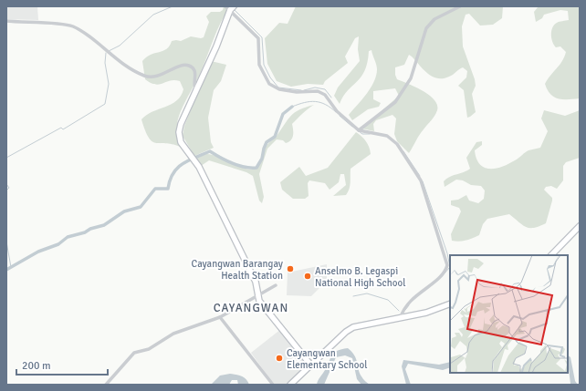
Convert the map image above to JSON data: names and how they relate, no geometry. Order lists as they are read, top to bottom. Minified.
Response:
{"districts":["CAYANGWAN"],"places":["Cayangwan Barangay Health Station","Anselmo B. Legaspi National High School","Cayangwan Elementary School"],"scale_bar":"200 m"}
